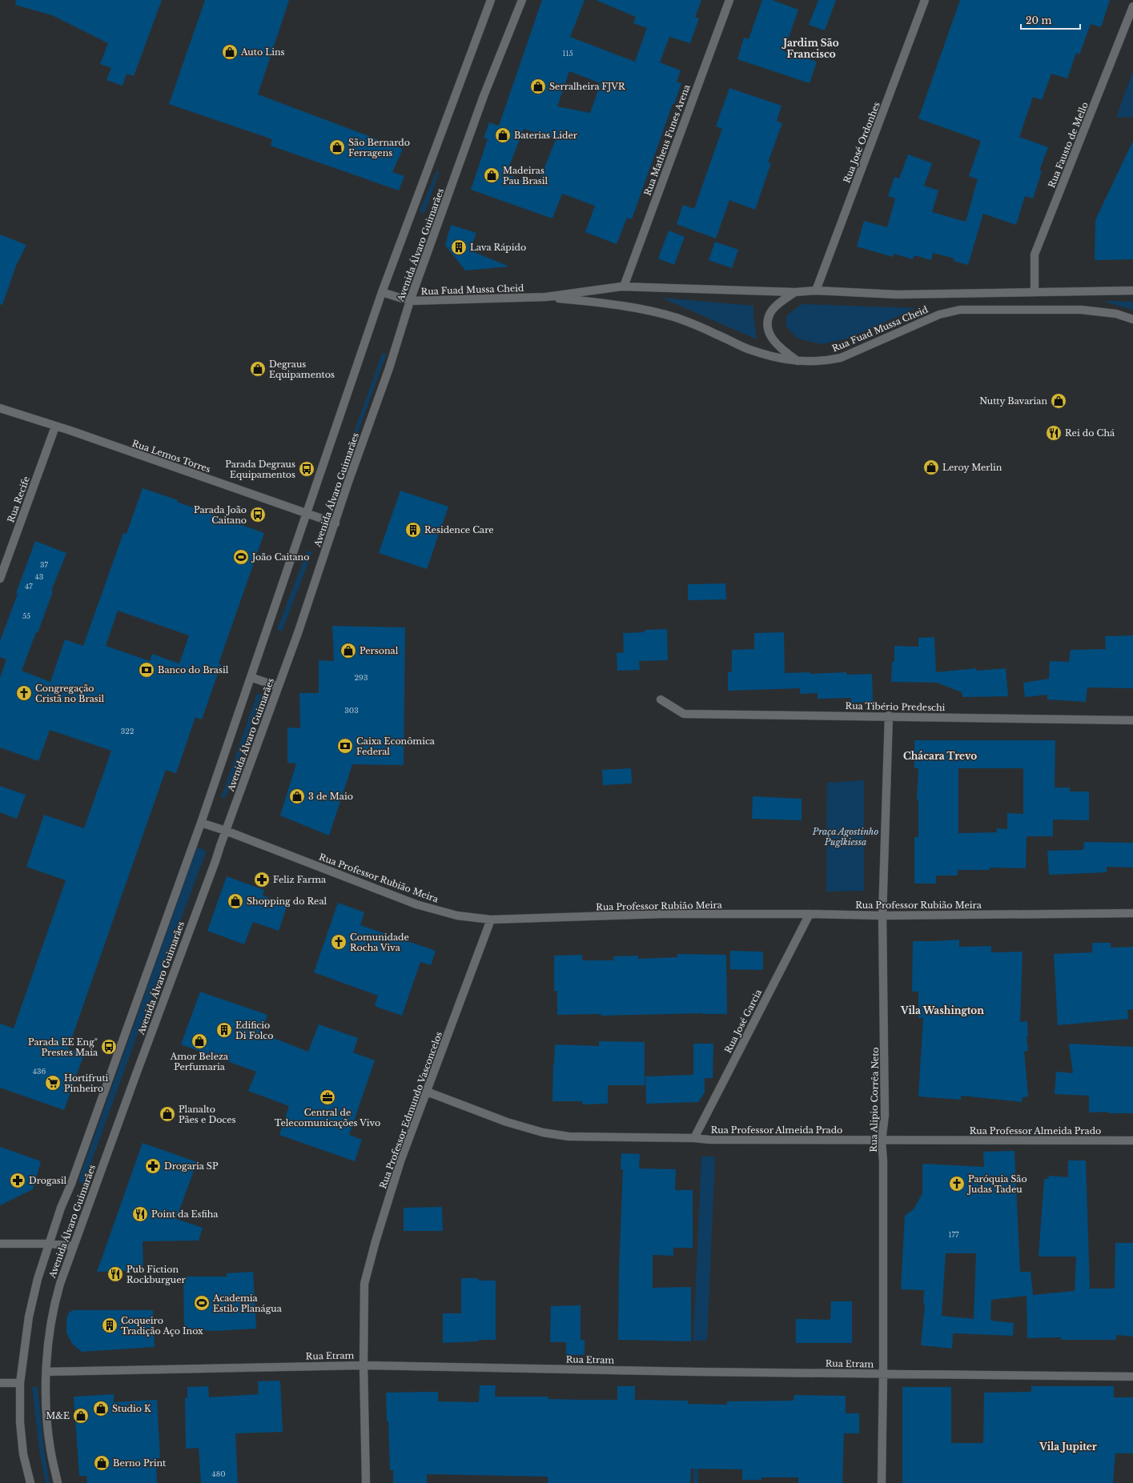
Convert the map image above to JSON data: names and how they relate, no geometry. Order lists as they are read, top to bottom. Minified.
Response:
{"streets":{"street":["Rua Matheus Funes Arena","Rua José Ordonhes","Rua Fausto de Mello","Avenida Álvaro Guimarães","Rua Fuad Mussa Cheid","Rua Lemos Torres","Rua Recife","Rua Tibério Predeschi","Rua Professor Rubião Meira","Rua José Garcia","Rua Alipio Corrêa Neto","Rua Professor Edmundo Vasconcelos","Rua Professor Almeida Prado","Rua Etram"]},"crossings":[["Rua Matheus Funes Arena","Rua Fuad Mussa Cheid"],["Rua José Ordonhes","Rua Fuad Mussa Cheid"],["Rua Fausto de Mello","Rua Fuad Mussa Cheid"],["Avenida Álvaro Guimarães","Rua Fuad Mussa Cheid"],["Avenida Álvaro Guimarães","Rua Lemos Torres"],["Avenida Álvaro Guimarães","Rua Professor Rubião Meira"],["Avenida Álvaro Guimarães","Rua Etram"],["Rua Lemos Torres","Rua Recife"],["Rua Tibério Predeschi","Rua Alipio Corrêa Neto"],["Rua Professor Rubião Meira","Rua José Garcia"],["Rua Professor Rubião Meira","Rua Alipio Corrêa Neto"],["Rua Professor Rubião Meira","Rua Professor Edmundo Vasconcelos"],["Rua José Garcia","Rua Professor Almeida Prado"],["Rua Alipio Corrêa Neto","Rua Professor Almeida Prado"],["Rua Alipio Corrêa Neto","Rua Etram"],["Rua Professor Edmundo Vasconcelos","Rua Professor Almeida Prado"],["Rua Professor Edmundo Vasconcelos","Rua Etram"]],"districts":["Jardim São Francisco","Chácara Trevo","Vila Washington","Vila Jupiter"],"parks":["Praça Agostinho Puglkiessa"],"places":{"shop":["Auto Lins","Serralheira FJVR","Baterias Lider","São Bernardo Ferragens","Madeiras Pau Brasil","Degraus Equipamentos","Nutty Bavarian","Leroy Merlin","Personal","3 de Maio","Shopping do Real","Amor Beleza Perfumaria","Planalto Pães e Doces","Studio K","M&E","Berno Print"],"building":["Lava Rápido","Residence Care","Edificio Di Folco","Coqueiro Tradição Aço Inox"],"restaurant":["Rei do Chá","Point da Esfiha","Pub Fiction Rockburguer"],"bus stop":["Parada Degraus Equipamentos","Parada João Caitano","Parada EE Engº Prestes Maia"],"sports":["João Caitano","Academia Estilo Planágua"],"bank":["Banco do Brasil","Caixa Econômica Federal"],"church":["Congregação Cristã no Brasil","Comunidade Rocha Viva","Paróquia São Judas Tadeu"],"pharmacy":["Feliz Farma","Drogaria SP","Drogasil"],"supermarket":["Hortifruti Pinheiro"],"office":["Central de Telecomunicações Vivo"]},"house_numbers":["115","37","43","47","55","293","303","322","436","177","480"],"scale_bar":"20 m"}
